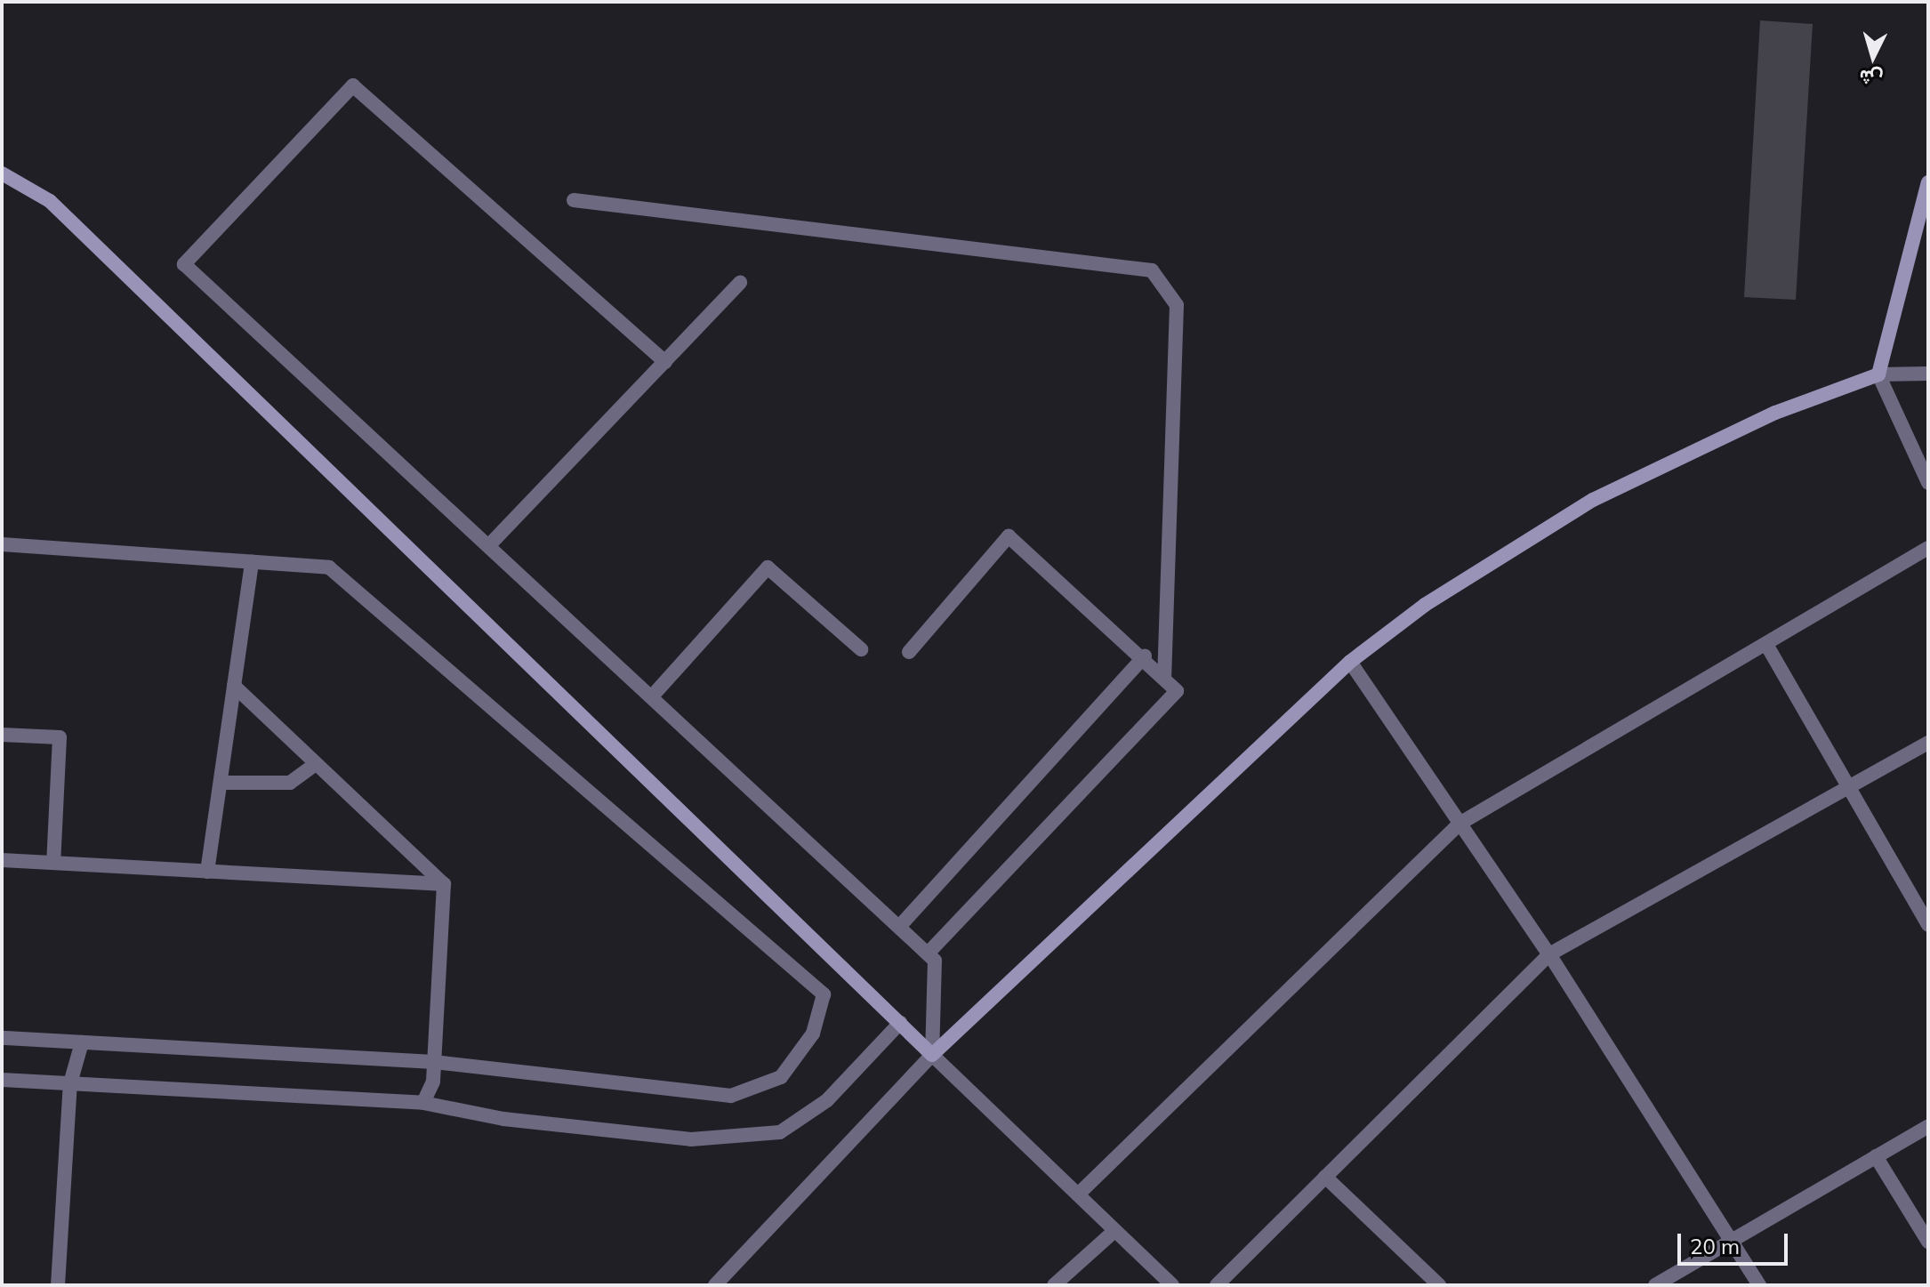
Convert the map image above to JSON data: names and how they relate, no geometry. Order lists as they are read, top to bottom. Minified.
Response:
{"scale_bar":"20 m","north":"bottom"}
